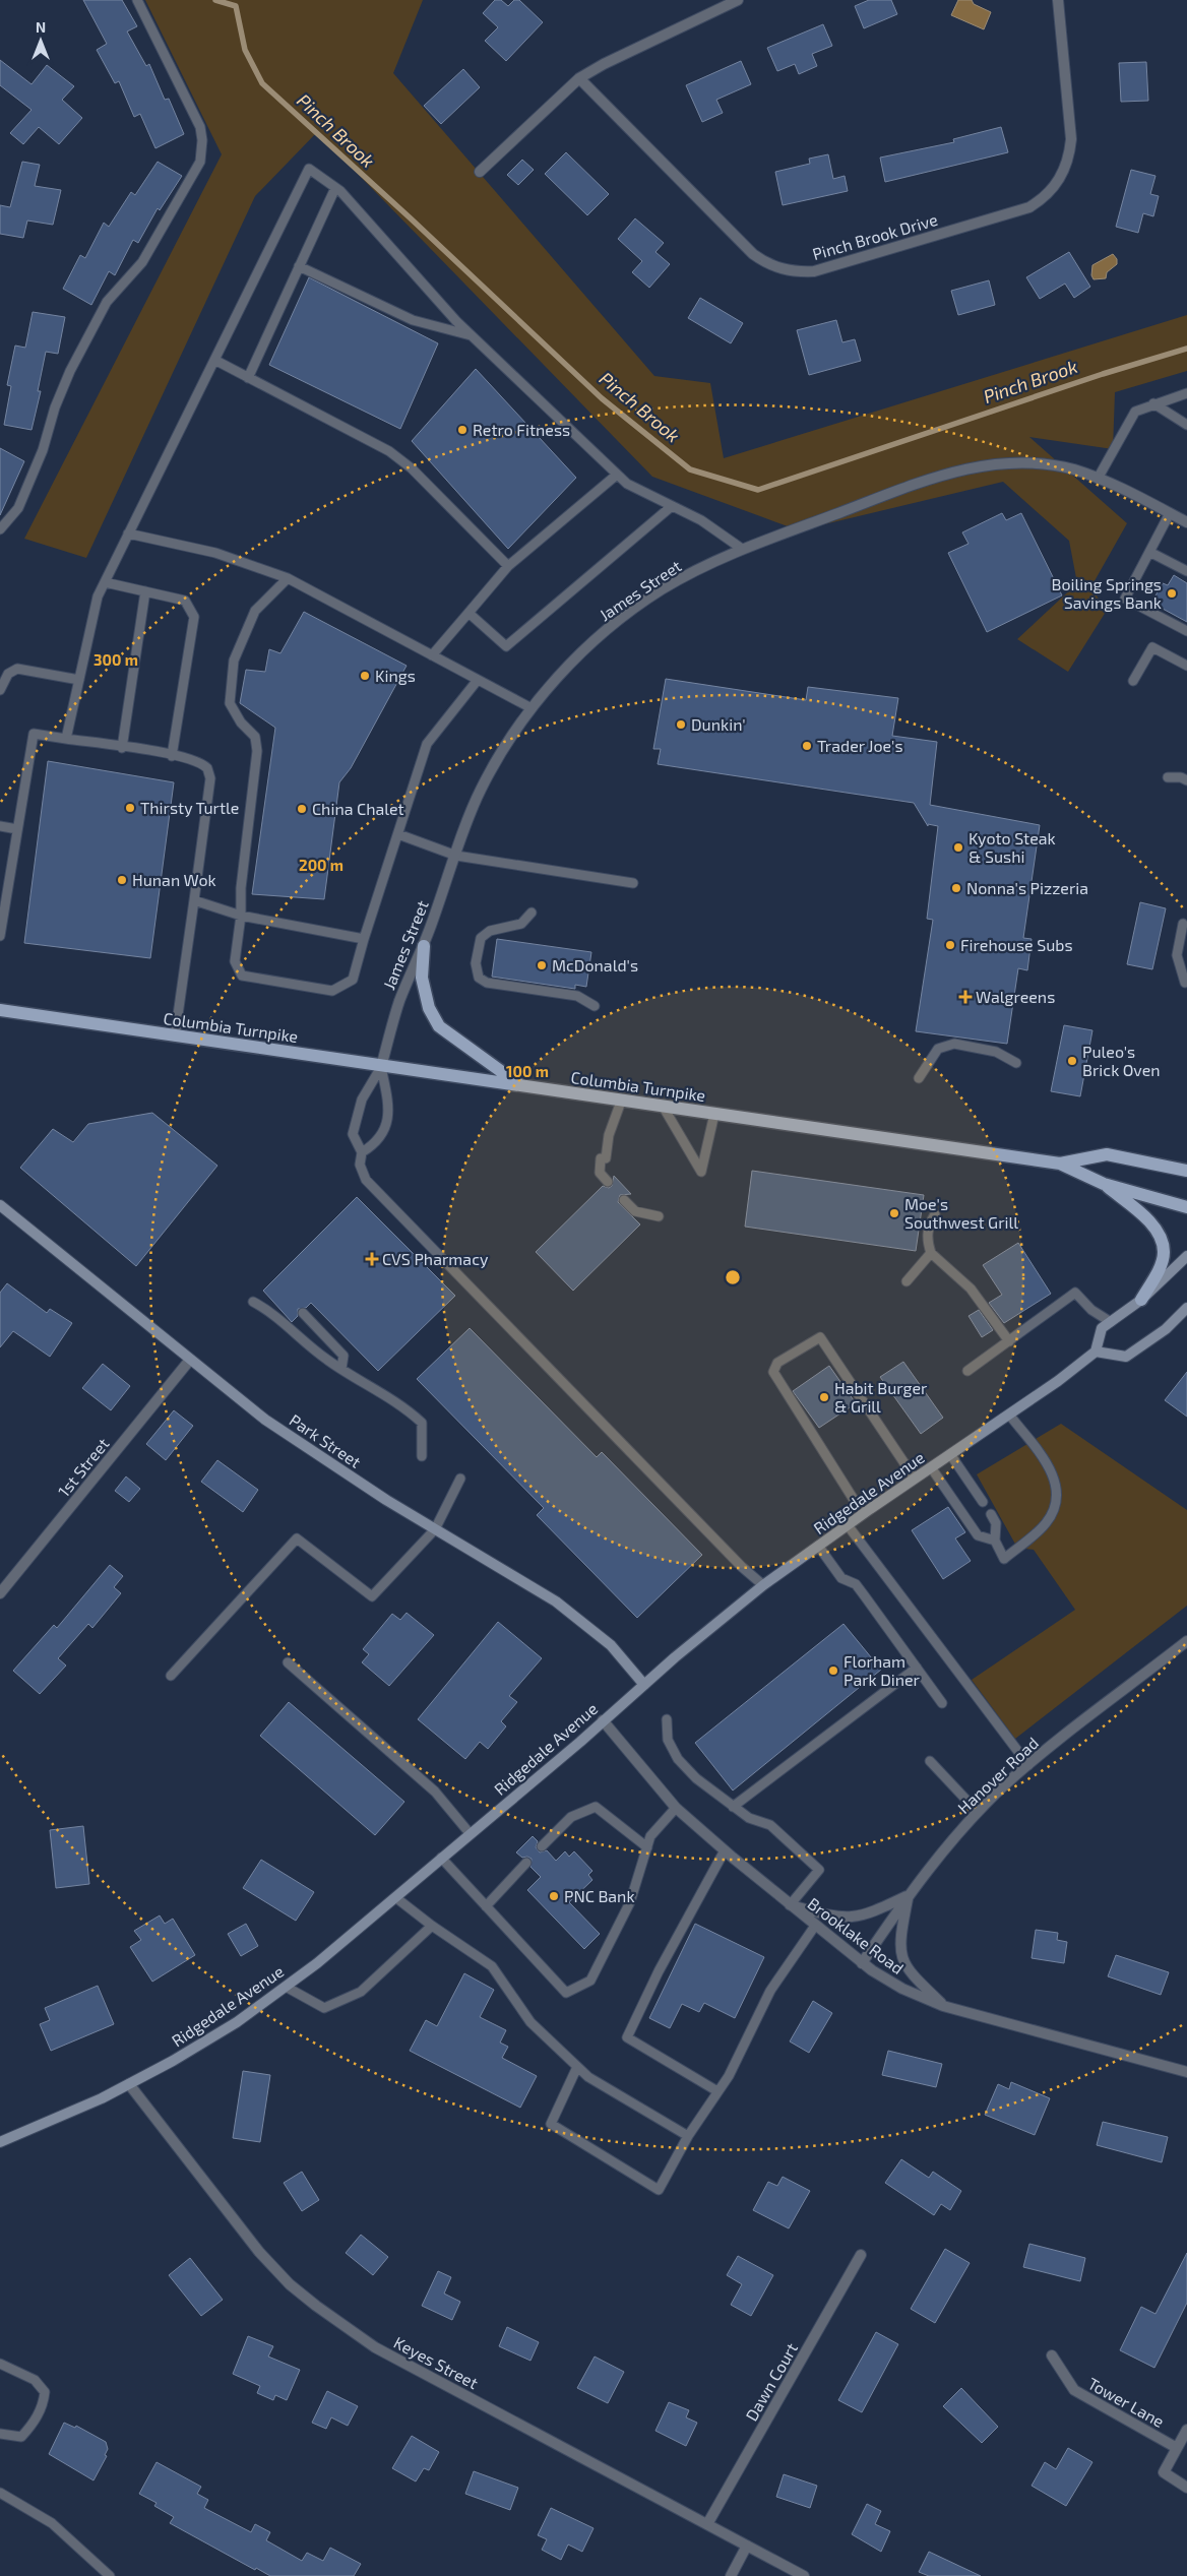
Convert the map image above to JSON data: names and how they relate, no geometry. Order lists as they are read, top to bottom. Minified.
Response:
{"streets":{"main road":["Columbia Turnpike","Park Street","Ridgedale Avenue"],"street":["Pinch Brook Drive","James Street","1st Street","Hanover Road","Brooklake Road","Keyes Street","Dawn Court","Tower Lane"]},"crossings":[["James Street","Columbia Turnpike"],["Park Street","1st Street"],["Park Street","Ridgedale Avenue"],["Ridgedale Avenue","Brooklake Road"],["Ridgedale Avenue","Keyes Street"],["Hanover Road","Brooklake Road"],["Keyes Street","Dawn Court"]],"water":["Pinch Brook"],"places":{"other":["Retro Fitness","Boiling Springs Savings Bank","Kings","Dunkin'","Trader Joe's","Thirsty Turtle","China Chalet","Kyoto Steak & Sushi","Hunan Wok","Nonna's Pizzeria","Firehouse Subs","McDonald's","Puleo's Brick Oven","Moe's Southwest Grill","Habit Burger & Grill","Florham Park Diner","PNC Bank"],"health":["Walgreens","CVS Pharmacy"]},"north":"top","rings":["300 m","200 m","100 m"]}
